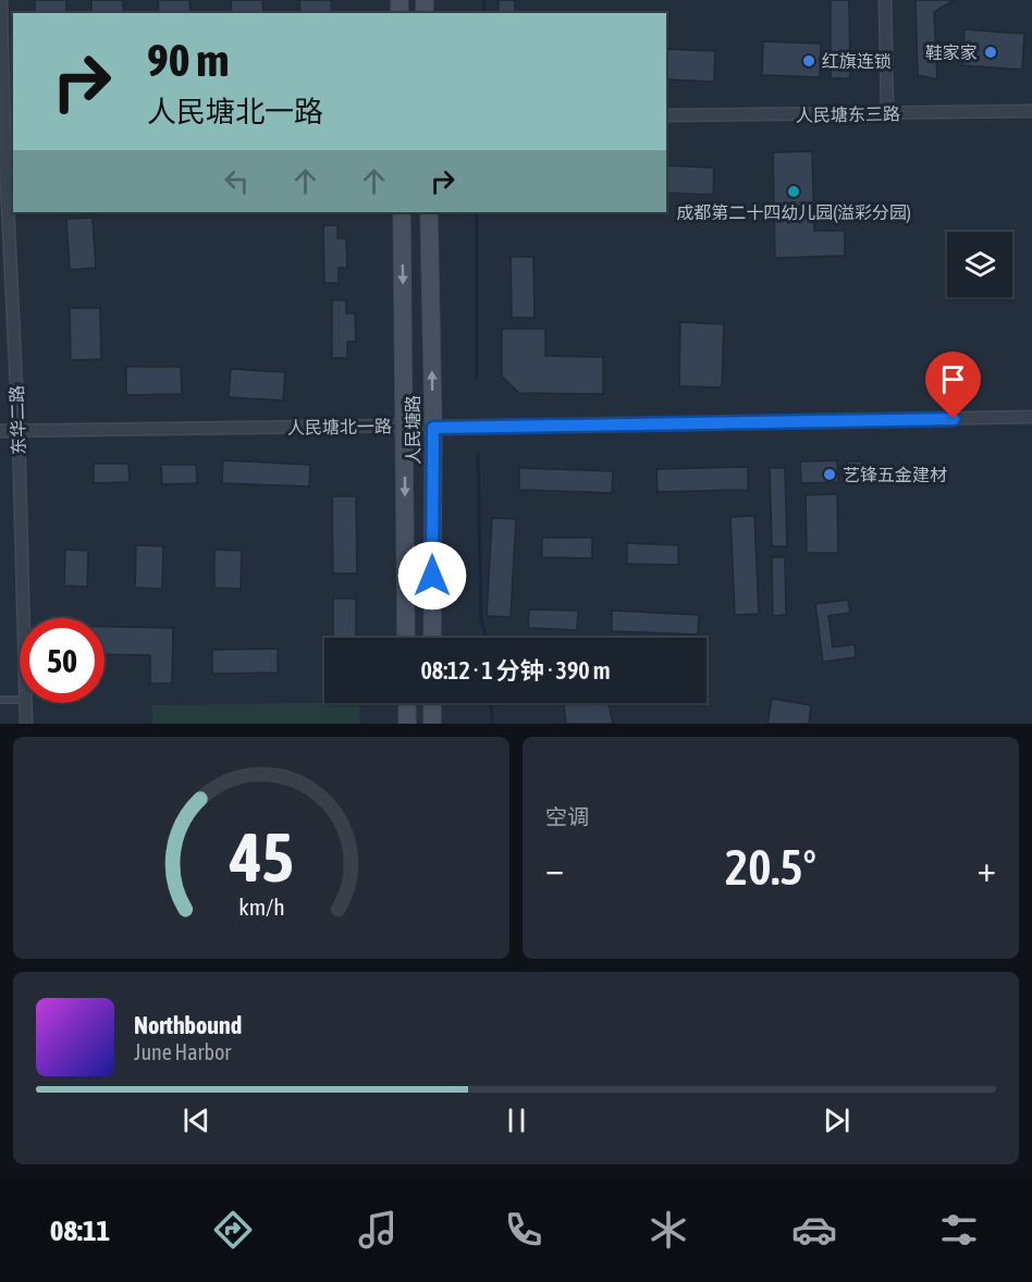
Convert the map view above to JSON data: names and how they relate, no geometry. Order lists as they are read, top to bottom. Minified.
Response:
{"streets":{"main road":["人民塘路"],"street":["人民塘东三路","东华二路","人民塘北一路"]},"crossings":[["东华二路","人民塘北一路"],["人民塘北一路","人民塘路"]],"places":["鞋家家","红旗连锁","成都第二十四幼儿园(溢彩分园)","艺锋五金建材"],"page":{"turn":["90 m","人民塘北一路"],"limit":"50","trip":"08:12 · 1 分钟 · 390 m","tile":"空调","heat":["−","20.5°","+"],"song":["Northbound","June Harbor"],"tabs":"08:11","gauge":["45","km/h"]}}
